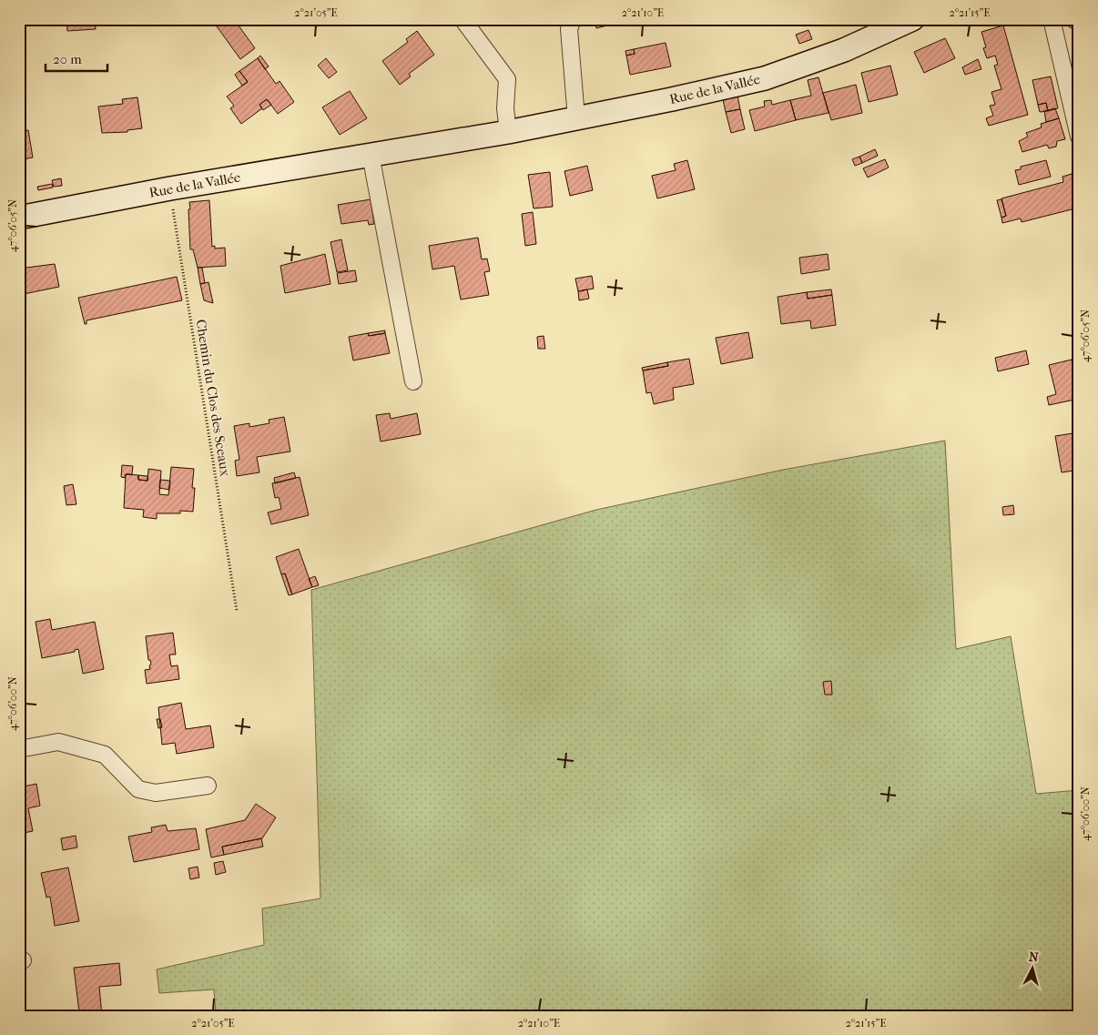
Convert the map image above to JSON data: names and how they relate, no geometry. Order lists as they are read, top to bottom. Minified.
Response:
{"streets":{"street":["Rue de la Vallée"],"path":["Chemin du Clos des Sceaux"]},"crossings":[["Rue de la Vallée","Chemin du Clos des Sceaux"]],"scale_bar":"20 m","north":"top","coordinates":["2°21'05\"E","2°21'10\"E","2°21'15\"E","47°06'05\"N","47°06'00\"N"]}
